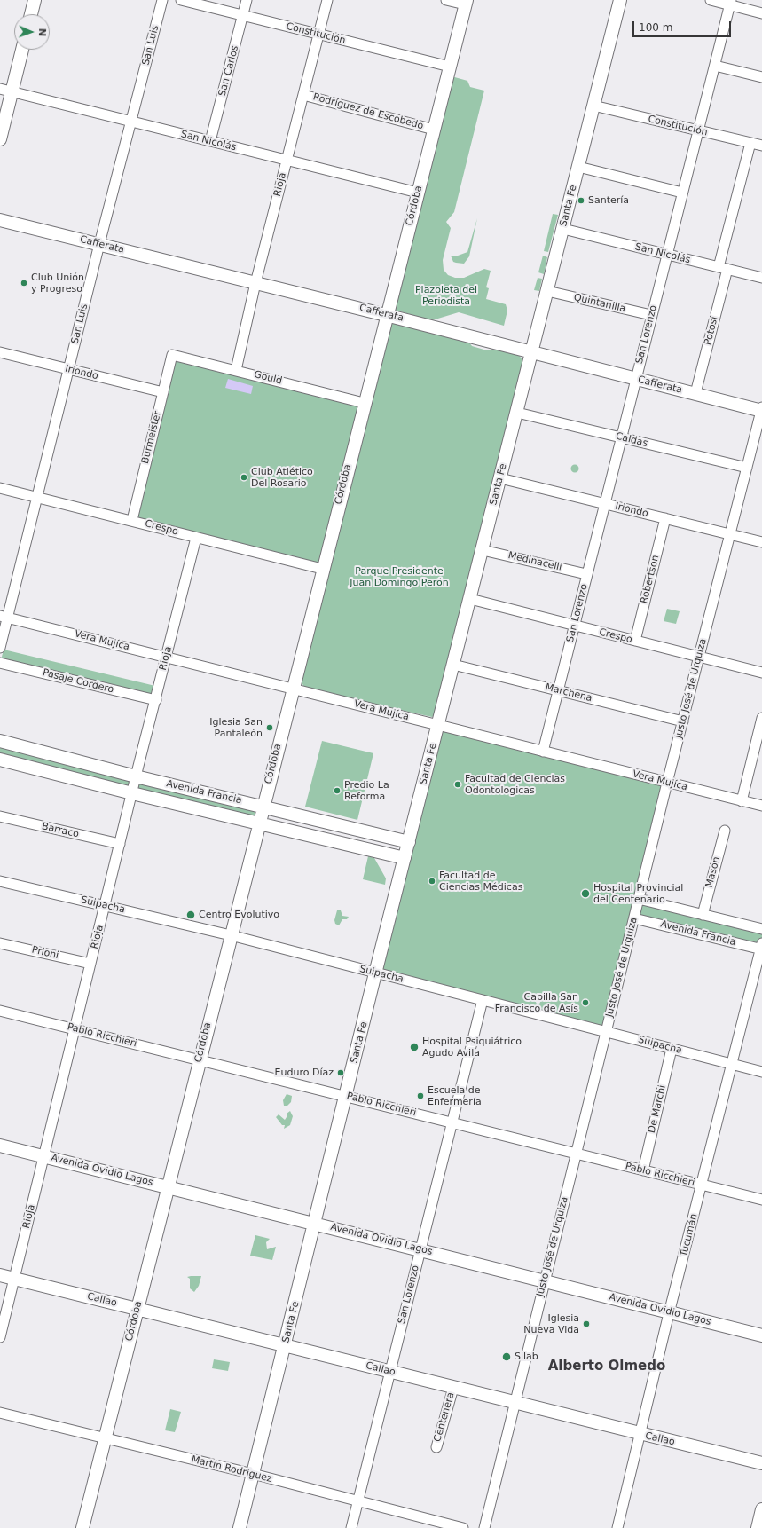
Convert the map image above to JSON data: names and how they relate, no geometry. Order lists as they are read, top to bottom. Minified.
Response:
{"streets":{"main road":["Córdoba","Santa Fe","Cafferata","Avenida Francia","Avenida Ovidio Lagos","Callao"],"street":["Constitución","San Luis","San Carlos","Rodríguez de Escobedo","San Nicolás","Rioja","Quintanilla","Potosí","San Lorenzo","Iriondo","Gould","Burmeister","Caldas","Crespo","Medinacelli","Robertson","Vera Mujíca","Pasaje Cordero","Justo José de Urquiza","Marchena","Barraco","Masón","Suipacha","Prioni","Pablo Ricchieri","De Marchi","Tucumán","Centenera","Martín Rodríguez"]},"crossings":[["Constitución","San Carlos"],["Constitución","Rioja"],["Constitución","Córdoba"],["Constitución","Santa Fe"],["Constitución","Potosí"],["Constitución","San Lorenzo"],["San Luis","San Nicolás"],["San Luis","Cafferata"],["San Luis","Iriondo"],["San Luis","Crespo"],["San Luis","Vera Mujíca"],["San Carlos","San Nicolás"],["Rodríguez de Escobedo","Rioja"],["Rodríguez de Escobedo","Córdoba"],["San Nicolás","Rioja"],["San Nicolás","Córdoba"],["San Nicolás","Santa Fe"],["San Nicolás","Potosí"],["San Nicolás","San Lorenzo"],["Rioja","Cafferata"],["Rioja","Gould"],["Rioja","Crespo"],["Rioja","Vera Mujíca"],["Rioja","Pasaje Cordero"],["Rioja","Avenida Francia"],["Rioja","Barraco"],["Rioja","Suipacha"],["Rioja","Prioni"],["Rioja","Pablo Ricchieri"],["Rioja","Avenida Ovidio Lagos"],["Rioja","Callao"],["Córdoba","Cafferata"],["Córdoba","Gould"],["Córdoba","Crespo"],["Córdoba","Vera Mujíca"],["Córdoba","Avenida Francia"],["Córdoba","Suipacha"],["Córdoba","Pablo Ricchieri"],["Córdoba","Avenida Ovidio Lagos"],["Córdoba","Callao"],["Córdoba","Martín Rodríguez"],["Santa Fe","Cafferata"],["Santa Fe","Quintanilla"],["Santa Fe","Iriondo"],["Santa Fe","Caldas"],["Santa Fe","Crespo"],["Santa Fe","Medinacelli"],["Santa Fe","Vera Mujíca"],["Santa Fe","Marchena"],["Santa Fe","Avenida Francia"],["Santa Fe","Suipacha"],["Santa Fe","Pablo Ricchieri"],["Santa Fe","Avenida Ovidio Lagos"],["Santa Fe","Callao"],["Santa Fe","Martín Rodríguez"],["Cafferata","Potosí"],["Cafferata","San Lorenzo"],["Cafferata","Justo José de Urquiza"],["Quintanilla","San Lorenzo"],["San Lorenzo","Iriondo"],["San Lorenzo","Caldas"],["San Lorenzo","Crespo"],["San Lorenzo","Medinacelli"],["San Lorenzo","Vera Mujíca"],["San Lorenzo","Marchena"],["San Lorenzo","Suipacha"],["San Lorenzo","Pablo Ricchieri"],["San Lorenzo","Avenida Ovidio Lagos"],["San Lorenzo","Callao"],["San Lorenzo","Martín Rodríguez"],["Iriondo","Burmeister"],["Iriondo","Robertson"],["Iriondo","Justo José de Urquiza"],["Gould","Burmeister"],["Burmeister","Crespo"],["Caldas","Justo José de Urquiza"],["Crespo","Robertson"],["Crespo","Justo José de Urquiza"],["Vera Mujíca","Justo José de Urquiza"],["Justo José de Urquiza","Marchena"],["Justo José de Urquiza","Avenida Francia"],["Justo José de Urquiza","Suipacha"],["Justo José de Urquiza","Pablo Ricchieri"],["Justo José de Urquiza","Avenida Ovidio Lagos"],["Justo José de Urquiza","Callao"],["Avenida Francia","Masón"],["Avenida Francia","Tucumán"],["Suipacha","De Marchi"],["Suipacha","Tucumán"],["Pablo Ricchieri","De Marchi"],["Pablo Ricchieri","Tucumán"],["Avenida Ovidio Lagos","Tucumán"],["Tucumán","Callao"],["Callao","Centenera"]],"districts":["Alberto Olmedo"],"parks":["Plazoleta del Periodista","Parque Presidente Juan Domingo Perón"],"places":["Santería","Club Unión y Progreso","Club Atlético Del Rosario","Iglesia San Pantaleón","Facultad de Ciencias Odontologicas","Predio La Reforma","Facultad de Ciencias Médicas","Hospital Provincial del Centenario","Centro Evolutivo","Capilla San Francisco de Asís","Hospital Psiquiátrico Agudo Avila","Euduro Díaz","Escuela de Enfermería","Iglesia Nueva Vida","Silab"],"scale_bar":"100 m","north":"right"}
